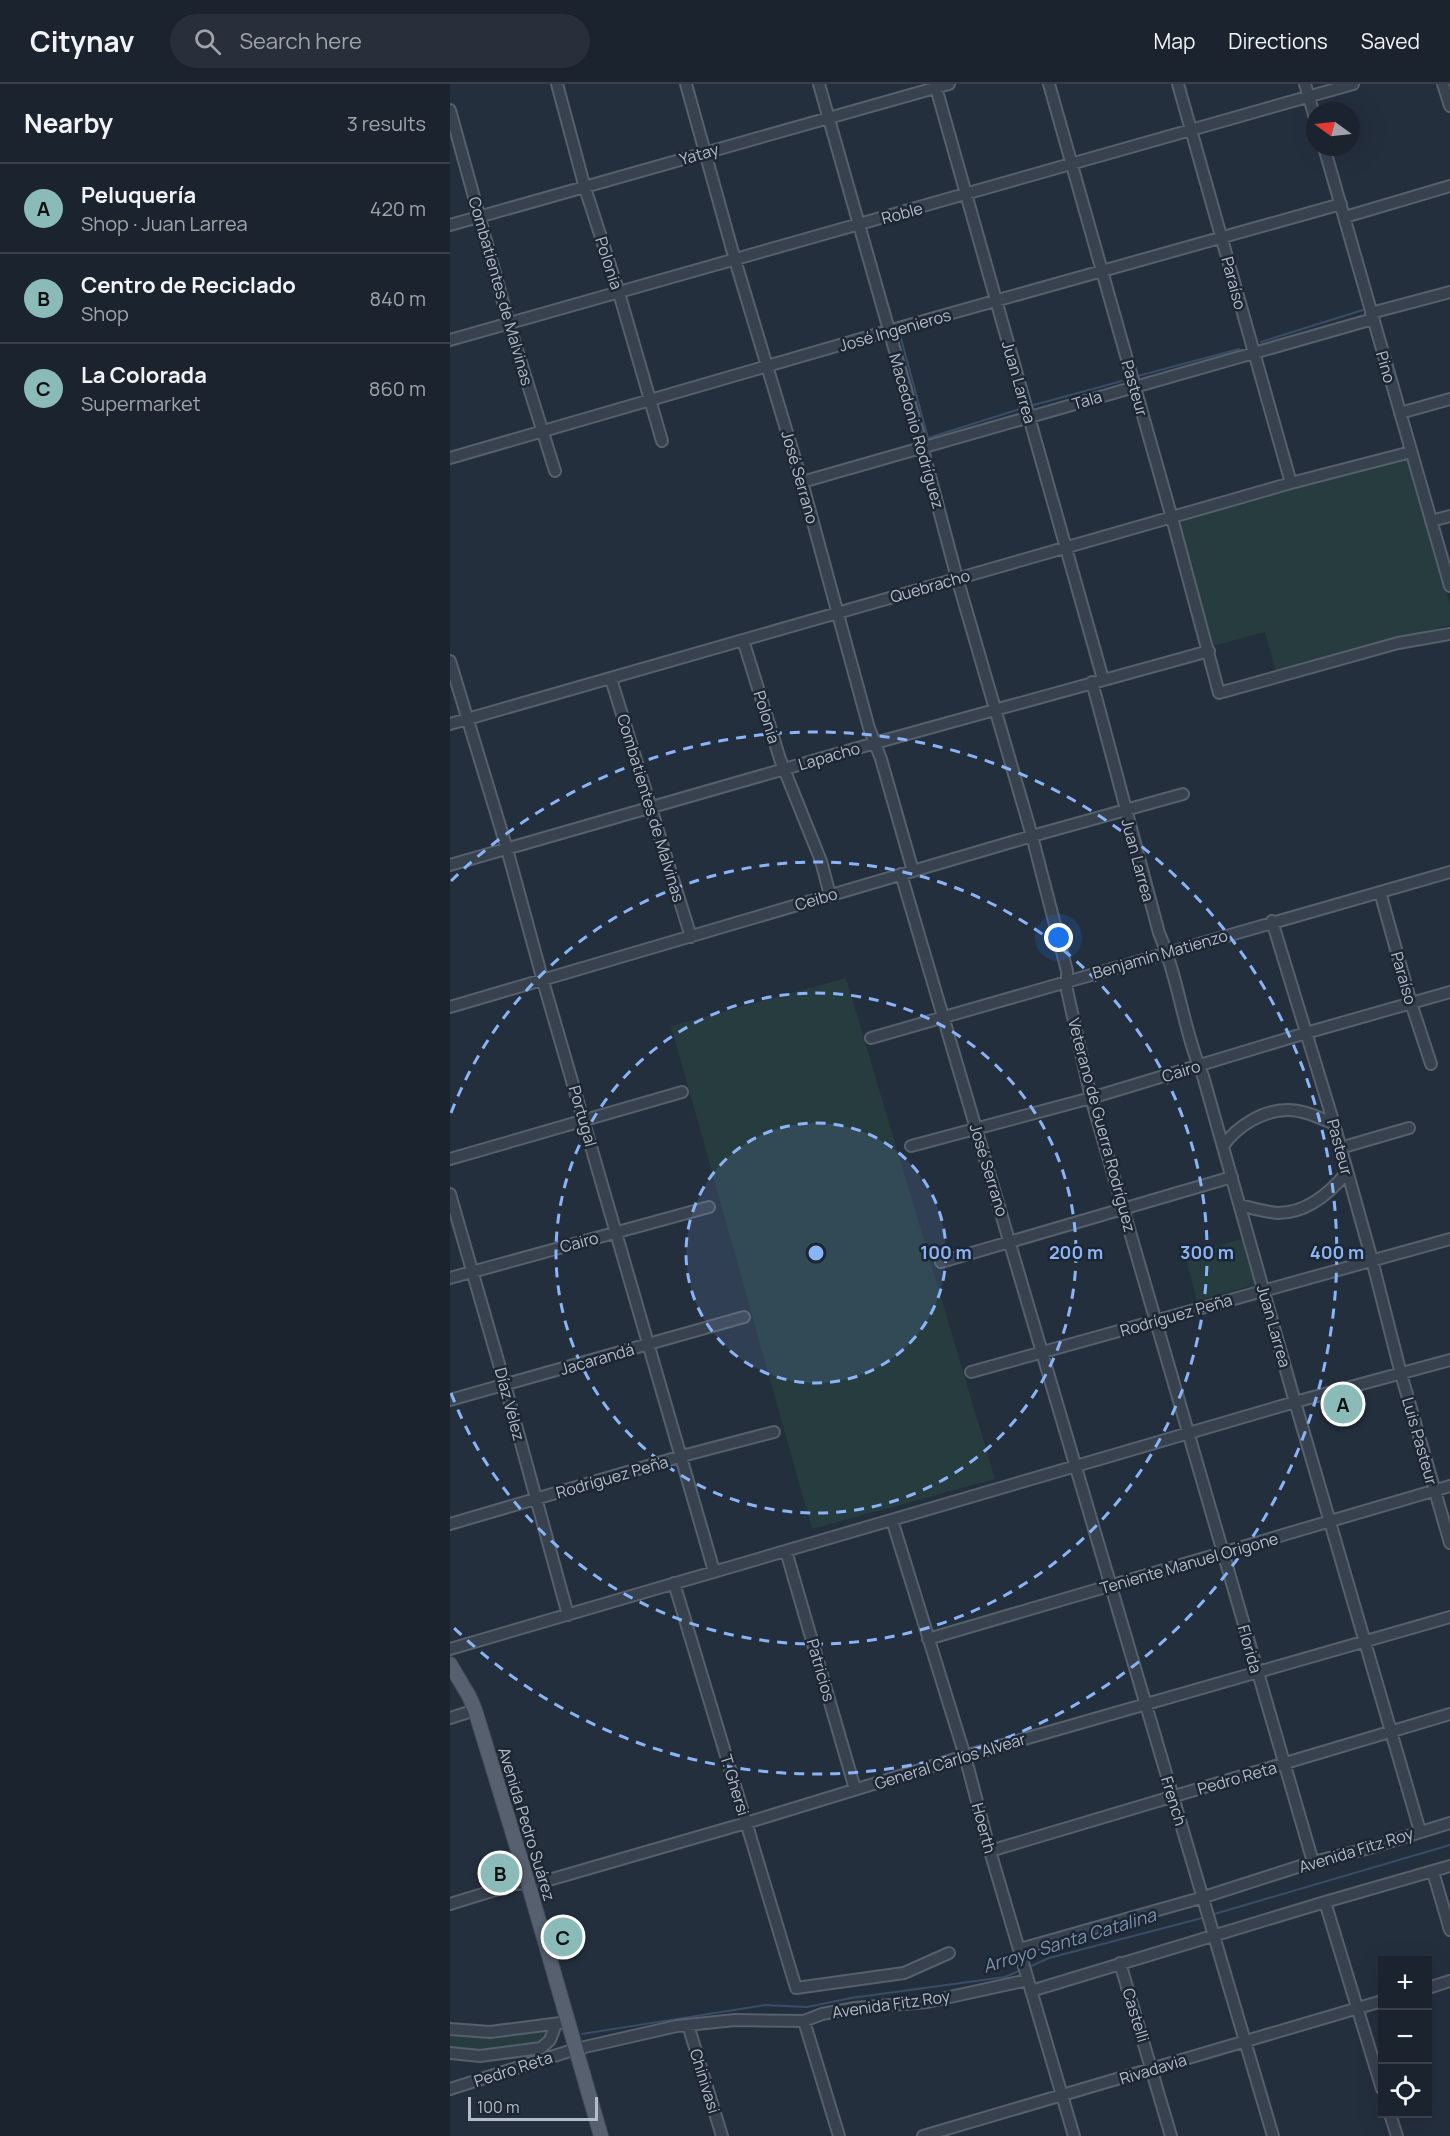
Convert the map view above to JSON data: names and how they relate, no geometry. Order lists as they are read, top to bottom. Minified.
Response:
{"streets":{"main road":["Avenida Pedro Suárez"],"street":["Yatay","Roble","Polonia","Paraíso","Combatientes de Malvinas","José Ingenieros","Pino","Juan Larrea","Pasteur","Tala","Macedonio Rodríguez","José Serrano","Quebracho","Lapacho","Ceibo","Benjamín Matienzo","Cairo","Portugal","Veterano de Guerra Rodríguez","Rodríguez Peña","Jacarandá","Díaz Vélez","Luis Pasteur","Teniente Manuel Origone","Florida","Patricios","General Carlos Alvear","Pedro Reta","T. Ghersi","French","Hoerth","Avenida Fitz Roy","Castelli","Rivadavia","Chinivasi"]},"crossings":[["Yatay","Polonia"],["Yatay","Combatientes de Malvinas"],["Yatay","Juan Larrea"],["Yatay","Macedonio Rodríguez"],["Yatay","José Serrano"],["Roble","Polonia"],["Roble","Paraíso"],["Roble","Combatientes de Malvinas"],["Roble","Juan Larrea"],["Roble","Pasteur"],["Roble","Macedonio Rodríguez"],["Roble","José Serrano"],["Polonia","José Ingenieros"],["Polonia","Quebracho"],["Polonia","Lapacho"],["Polonia","Ceibo"],["Paraíso","José Ingenieros"],["Paraíso","Tala"],["Paraíso","Quebracho"],["Paraíso","Benjamín Matienzo"],["Paraíso","Cairo"],["Combatientes de Malvinas","José Ingenieros"],["Combatientes de Malvinas","Quebracho"],["Combatientes de Malvinas","Lapacho"],["Combatientes de Malvinas","Ceibo"],["José Ingenieros","Pino"],["José Ingenieros","Juan Larrea"],["José Ingenieros","Pasteur"],["José Ingenieros","Macedonio Rodríguez"],["José Ingenieros","José Serrano"],["Pino","Tala"],["Pino","Quebracho"],["Juan Larrea","Pasteur"],["Juan Larrea","Tala"],["Juan Larrea","Quebracho"],["Juan Larrea","Lapacho"],["Juan Larrea","Ceibo"],["Juan Larrea","Benjamín Matienzo"],["Juan Larrea","Cairo"],["Juan Larrea","Rodríguez Peña"],["Juan Larrea","Teniente Manuel Origone"],["Juan Larrea","General Carlos Alvear"],["Juan Larrea","Pedro Reta"],["Juan Larrea","Avenida Fitz Roy"],["Pasteur","Tala"],["Pasteur","Quebracho"],["Pasteur","Lapacho"],["Pasteur","Benjamín Matienzo"],["Pasteur","Cairo"],["Pasteur","Rodríguez Peña"],["Pasteur","Luis Pasteur"],["Tala","Macedonio Rodríguez"],["Tala","José Serrano"],["Macedonio Rodríguez","Quebracho"],["Macedonio Rodríguez","Lapacho"],["Macedonio Rodríguez","Veterano de Guerra Rodríguez"],["José Serrano","Quebracho"],["José Serrano","Lapacho"],["José Serrano","Ceibo"],["José Serrano","Benjamín Matienzo"],["José Serrano","Cairo"],["José Serrano","Rodríguez Peña"],["José Serrano","French"],["Quebracho","Portugal"],["Lapacho","Portugal"],["Lapacho","Veterano de Guerra Rodríguez"],["Ceibo","Portugal"],["Ceibo","Veterano de Guerra Rodríguez"],["Benjamín Matienzo","Veterano de Guerra Rodríguez"],["Cairo","Portugal"],["Cairo","Veterano de Guerra Rodríguez"],["Cairo","Díaz Vélez"],["Portugal","Rodríguez Peña"],["Portugal","Jacarandá"],["Veterano de Guerra Rodríguez","Rodríguez Peña"],["Veterano de Guerra Rodríguez","Florida"],["Rodríguez Peña","Díaz Vélez"],["Jacarandá","Díaz Vélez"],["Luis Pasteur","Teniente Manuel Origone"],["Teniente Manuel Origone","Florida"],["Teniente Manuel Origone","French"],["Teniente Manuel Origone","Hoerth"],["Florida","General Carlos Alvear"],["Florida","Pedro Reta"],["Florida","Avenida Fitz Roy"],["Patricios","General Carlos Alvear"],["General Carlos Alvear","T. Ghersi"],["General Carlos Alvear","French"],["General Carlos Alvear","Avenida Pedro Suárez"],["General Carlos Alvear","Hoerth"],["Pedro Reta","French"],["Pedro Reta","Avenida Pedro Suárez"],["Pedro Reta","Hoerth"],["Pedro Reta","Avenida Fitz Roy"],["French","Avenida Fitz Roy"],["French","Rivadavia"],["Avenida Pedro Suárez","Avenida Fitz Roy"],["Hoerth","Avenida Fitz Roy"],["Hoerth","Rivadavia"],["Avenida Fitz Roy","Castelli"],["Avenida Fitz Roy","Chinivasi"],["Castelli","Rivadavia"]],"water":["Arroyo Santa Catalina"],"scale_bar":"100 m","north":"left","page":{"header":"Citynav","search":"Search here","nav":["Map","Directions","Saved"],"heading":["Nearby","3 results"],"list":[{"mark":"A","name":"Peluquería","note":"Shop · Juan Larrea","value":"420 m"},{"mark":"B","name":"Centro de Reciclado","note":"Shop","value":"840 m"},{"mark":"C","name":"La Colorada","note":"Supermarket","value":"860 m"}],"pins":["A","B","C"],"map_buttons":["+","−"],"scale":"100 m"},"rings":["100 m","200 m","300 m","400 m"]}
